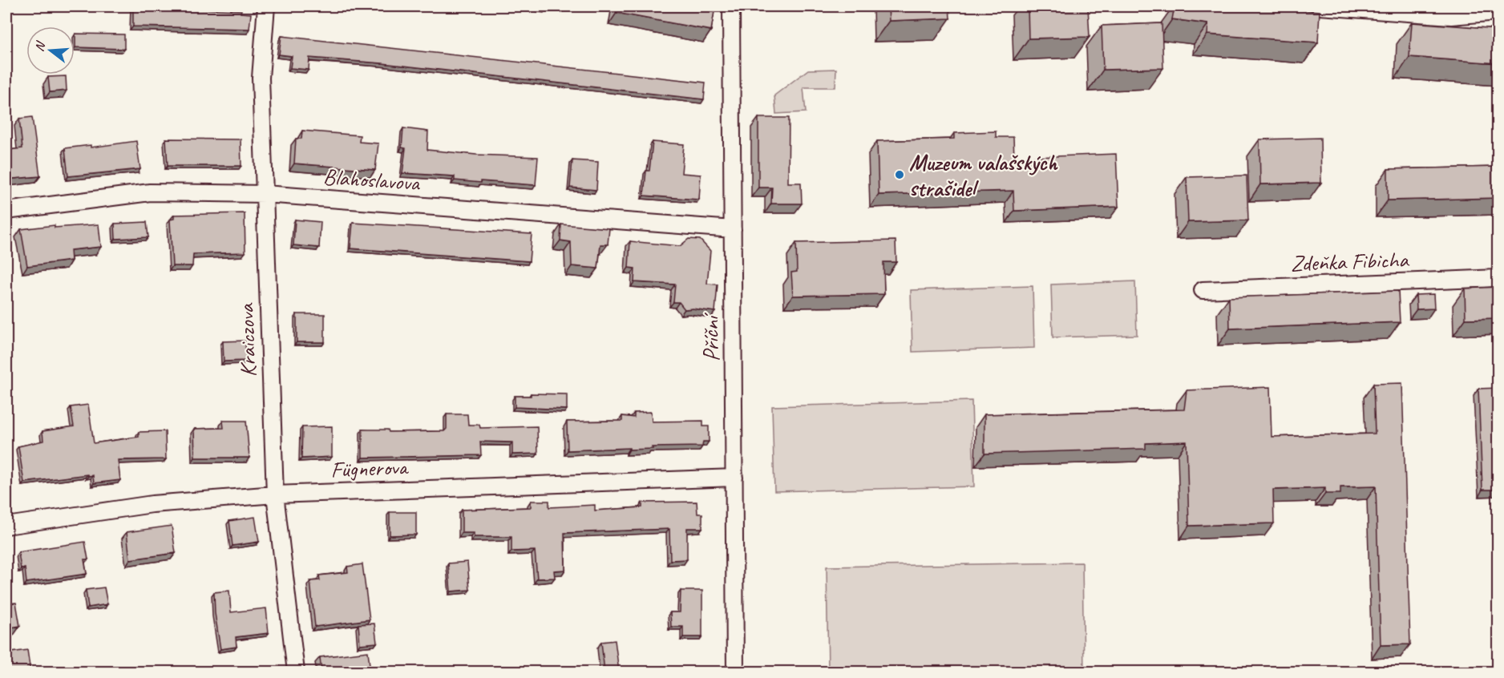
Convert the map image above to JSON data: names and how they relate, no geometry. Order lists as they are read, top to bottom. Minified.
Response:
{"streets":{"street":["Blahoslavova","Zdeňka Fibicha","Příční","Kraiczova","Fügnerova"]},"crossings":[["Blahoslavova","Příční"],["Blahoslavova","Kraiczova"],["Příční","Fügnerova"],["Kraiczova","Fügnerova"]],"places":["Muzeum valašských strašidel"],"north":"left"}
